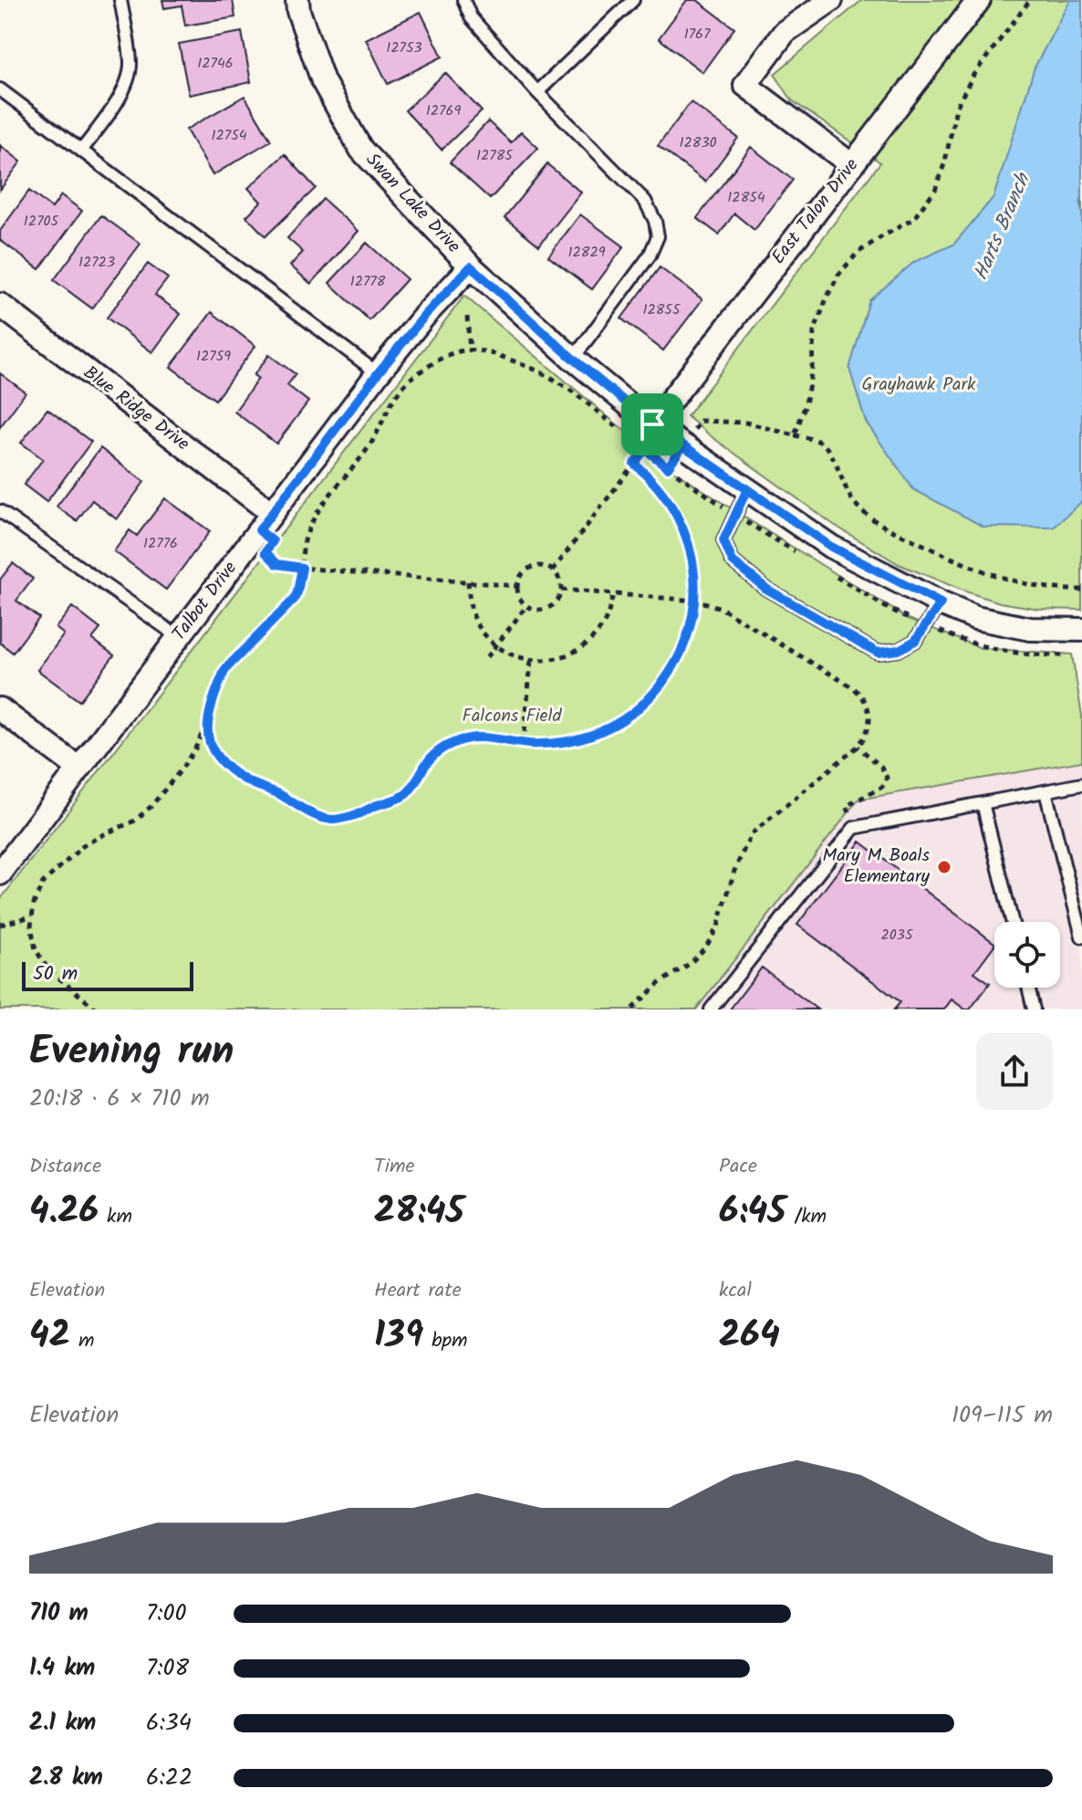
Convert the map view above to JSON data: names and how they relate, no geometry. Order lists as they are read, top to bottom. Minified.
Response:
{"streets":{"street":["Swan Lake Drive","East Talon Drive","Blue Ridge Drive","Talbot Drive"]},"crossings":[["Swan Lake Drive","East Talon Drive"],["Swan Lake Drive","Talbot Drive"],["Blue Ridge Drive","Talbot Drive"]],"water":["Harts Branch"],"parks":["Grayhawk Park","Falcons Field"],"places":["Mary M Boals Elementary"],"house_numbers":["1767","12753","12746","12769","12754","12830","12785","12854","12705","12829","12723","12778","12855","12759","12776","2035"],"scale_bar":"50 m","page":{"scale":"50 m","heading":["Evening run","20:18 · 6 × 710 m"],"stats":[["Distance","4.26 km"],["Time","28:45"],["Pace","6:45 /km"],["Elevation","42 m"],["Heart rate","139 bpm"],["kcal","264"]],"chart":["Elevation","109–115 m"],"list":[{"name":"710 m","note":"7:00"},{"name":"1.4 km","note":"7:08"},{"name":"2.1 km","note":"6:34"},{"name":"2.8 km","note":"6:22"}]}}
